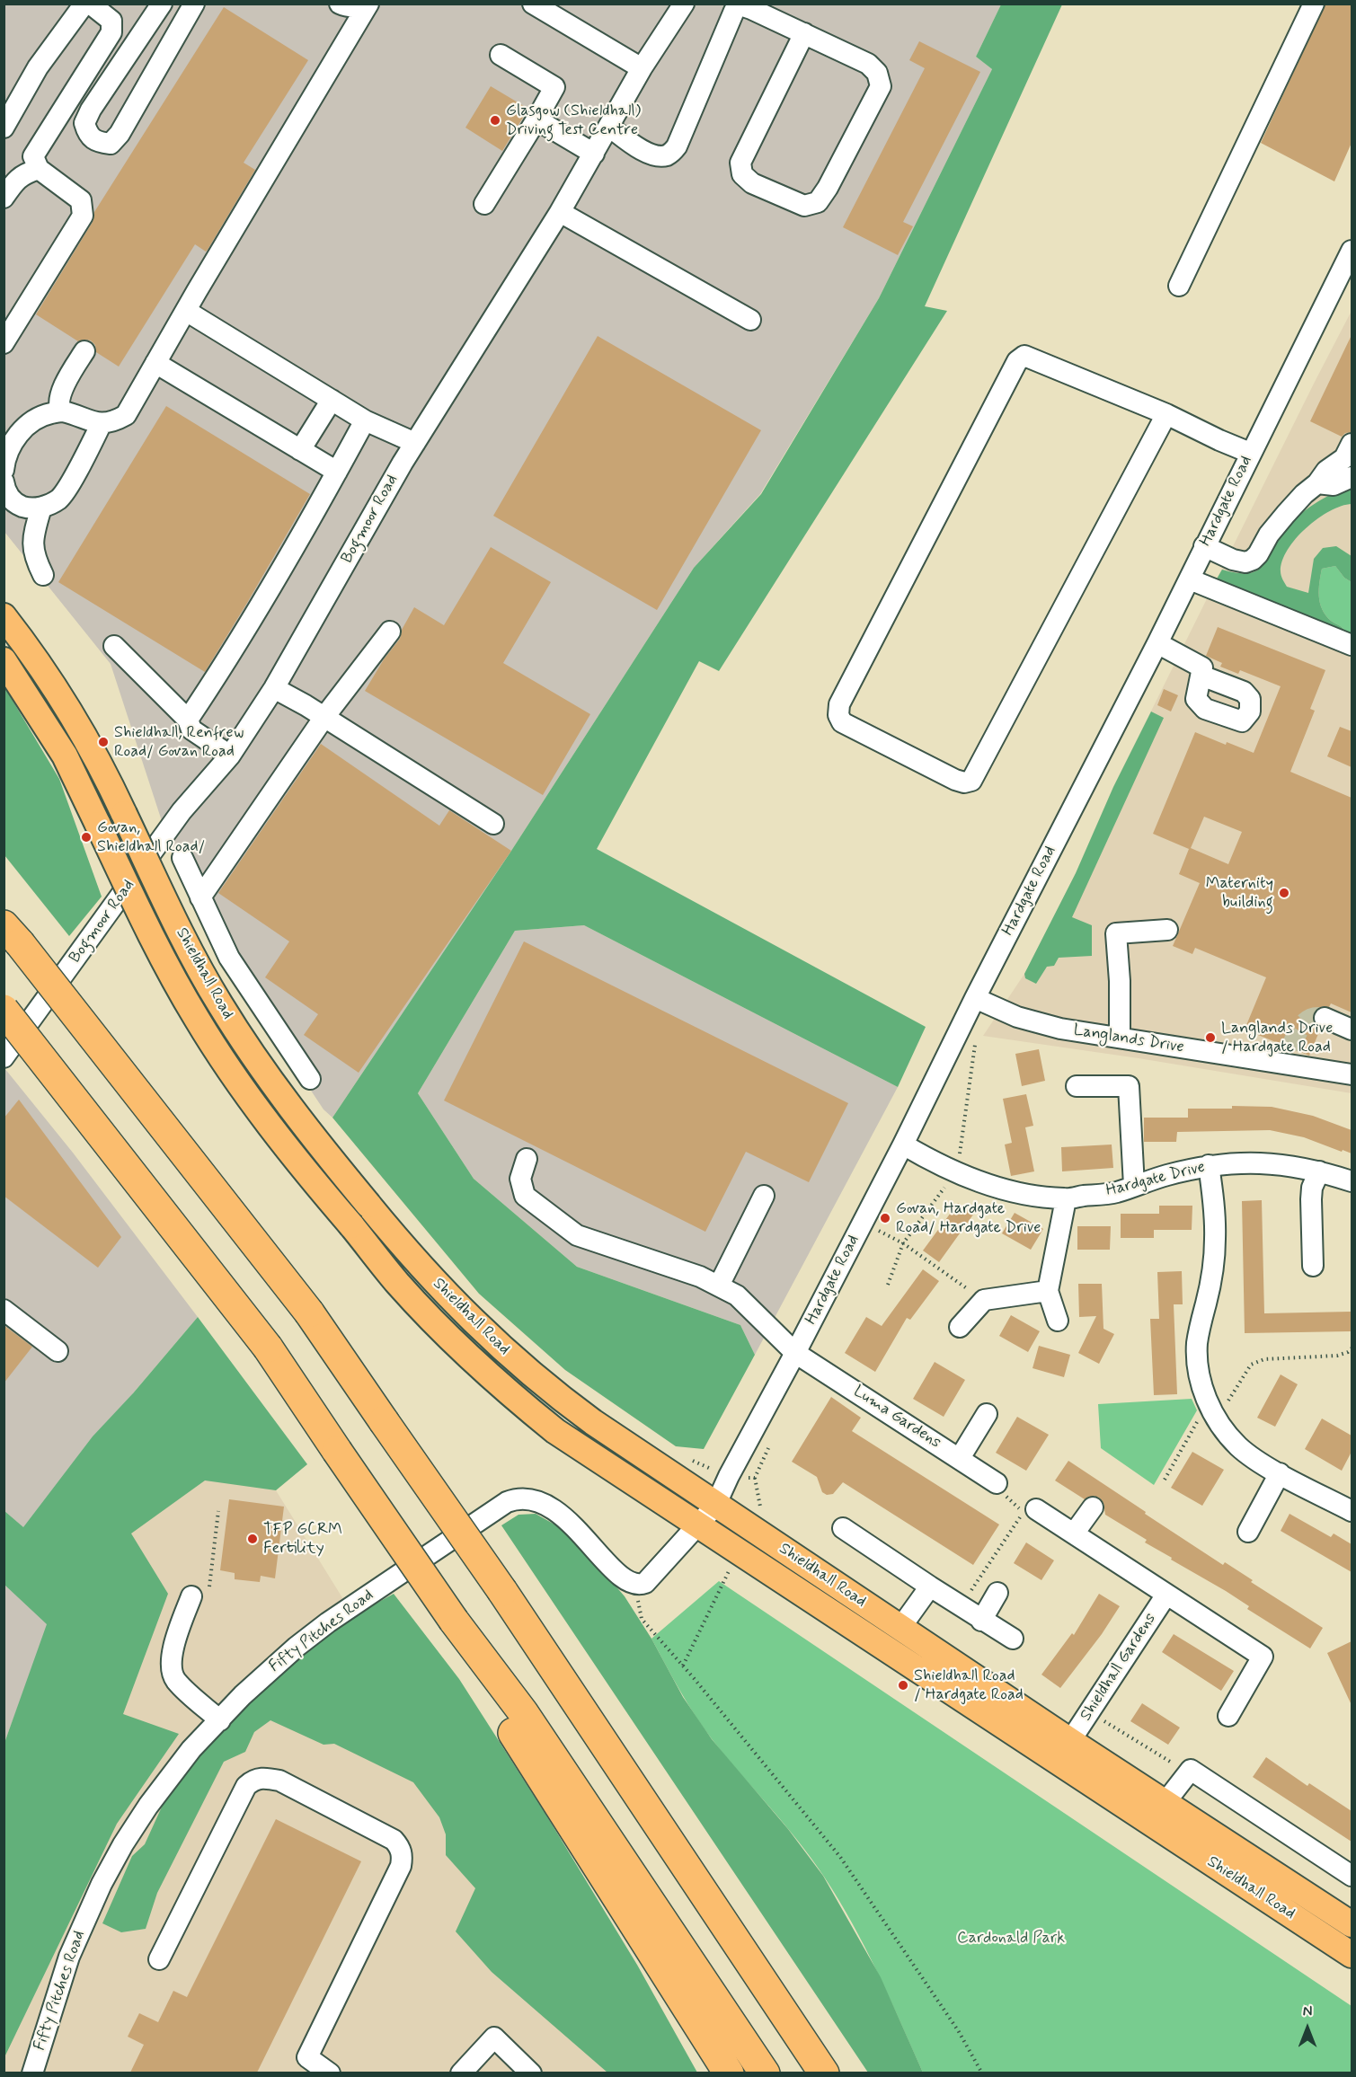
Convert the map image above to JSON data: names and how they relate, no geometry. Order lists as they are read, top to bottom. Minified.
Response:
{"streets":{"main road":["Shieldhall Road"],"street":["Hardgate Road","Bogmoor Road","Langlands Drive","Hardgate Drive","Luma Gardens","Fifty Pitches Road","Shieldhall Gardens"]},"crossings":[["Hardgate Road","Shieldhall Road"],["Hardgate Road","Langlands Drive"],["Hardgate Road","Hardgate Drive"],["Hardgate Road","Luma Gardens"],["Shieldhall Road","Shieldhall Gardens"]],"parks":["Cardonald Park"],"places":["Glasgow (Shieldhall) Driving Test Centre","Shieldhall, Renfrew Road/ Govan Road","Govan, Shieldhall Road/","Maternity building","Langlands Drive / Hardgate Road","Govan, Hardgate Road/ Hardgate Drive","TFP GCRM Fertility","Shieldhall Road / Hardgate Road"],"north":"top"}
